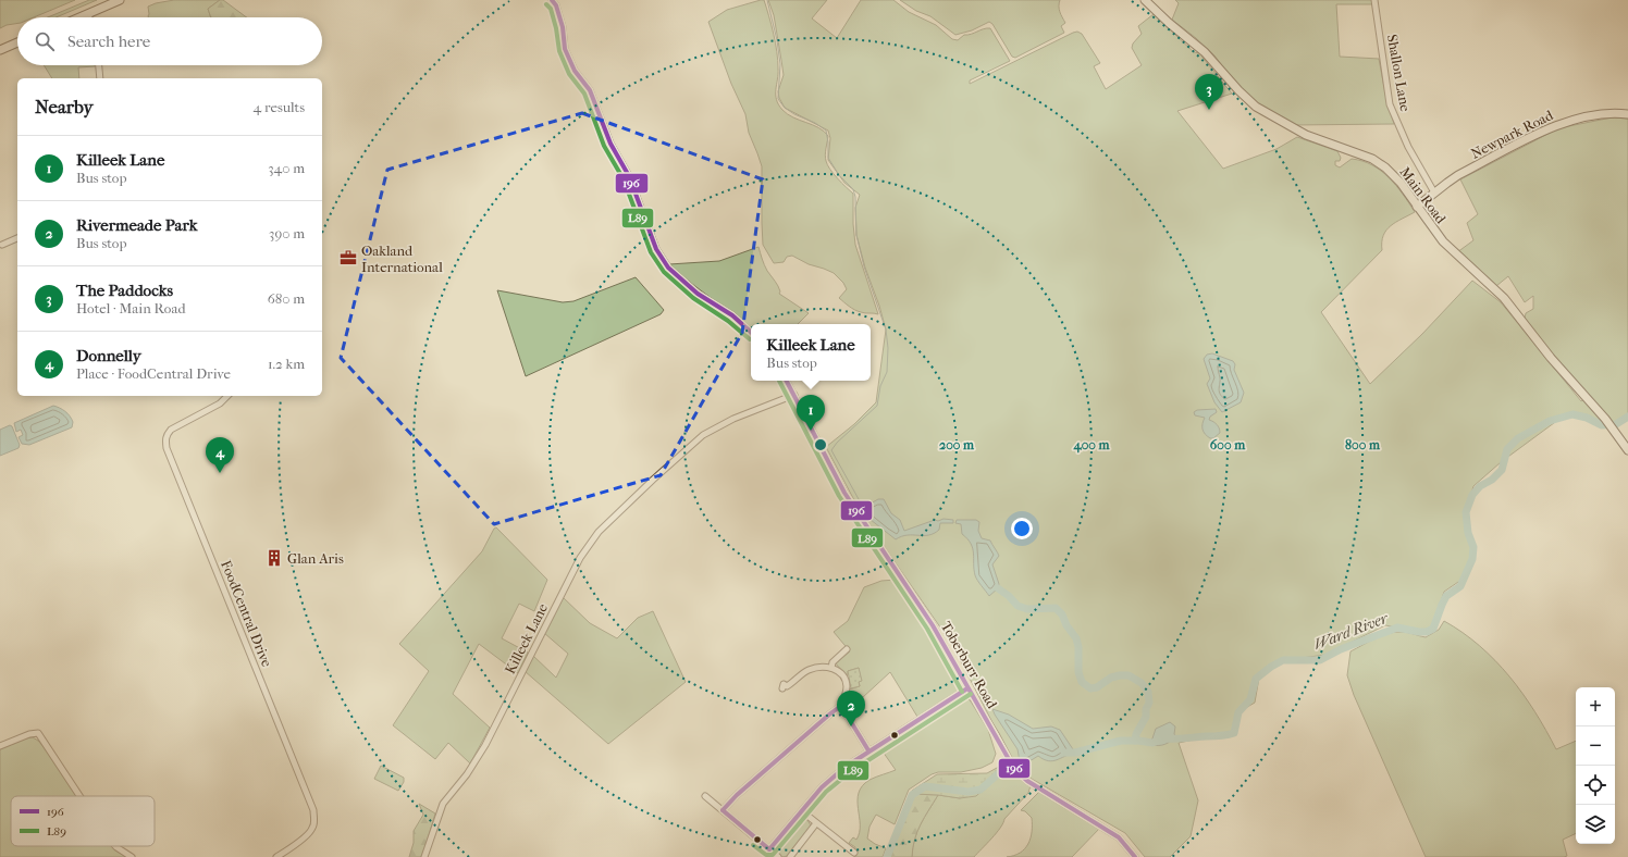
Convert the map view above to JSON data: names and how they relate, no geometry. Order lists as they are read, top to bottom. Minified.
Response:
{"streets":{"main road":["Newpark Road","Main Road"],"street":["Shallon Lane","FoodCentral Drive","Killeek Lane","Toberburr Road"]},"crossings":[["Shallon Lane","Newpark Road"],["Newpark Road","Main Road"],["Killeek Lane","Toberburr Road"]],"water":["Ward River"],"places":{"office":["Oakland International"],"building":["Glan Aris"]},"lines":["transit line 196","transit line L89"],"legend":["196","L89"],"page":{"search":"Search here","pins":["3","1","4","2"],"heading":["Nearby","4 results"],"list":[{"mark":"1","name":"Killeek Lane","note":"Bus stop","value":"340 m"},{"mark":"2","name":"Rivermeade Park","note":"Bus stop","value":"390 m"},{"mark":"3","name":"The Paddocks","note":"Hotel · Main Road","value":"680 m"},{"mark":"4","name":"Donnelly","note":"Place · FoodCentral Drive","value":"1.2 km"}],"popup":["Killeek Lane","Bus stop"],"map_buttons":["+","−"]},"rings":["200 m","400 m","600 m","800 m"]}
